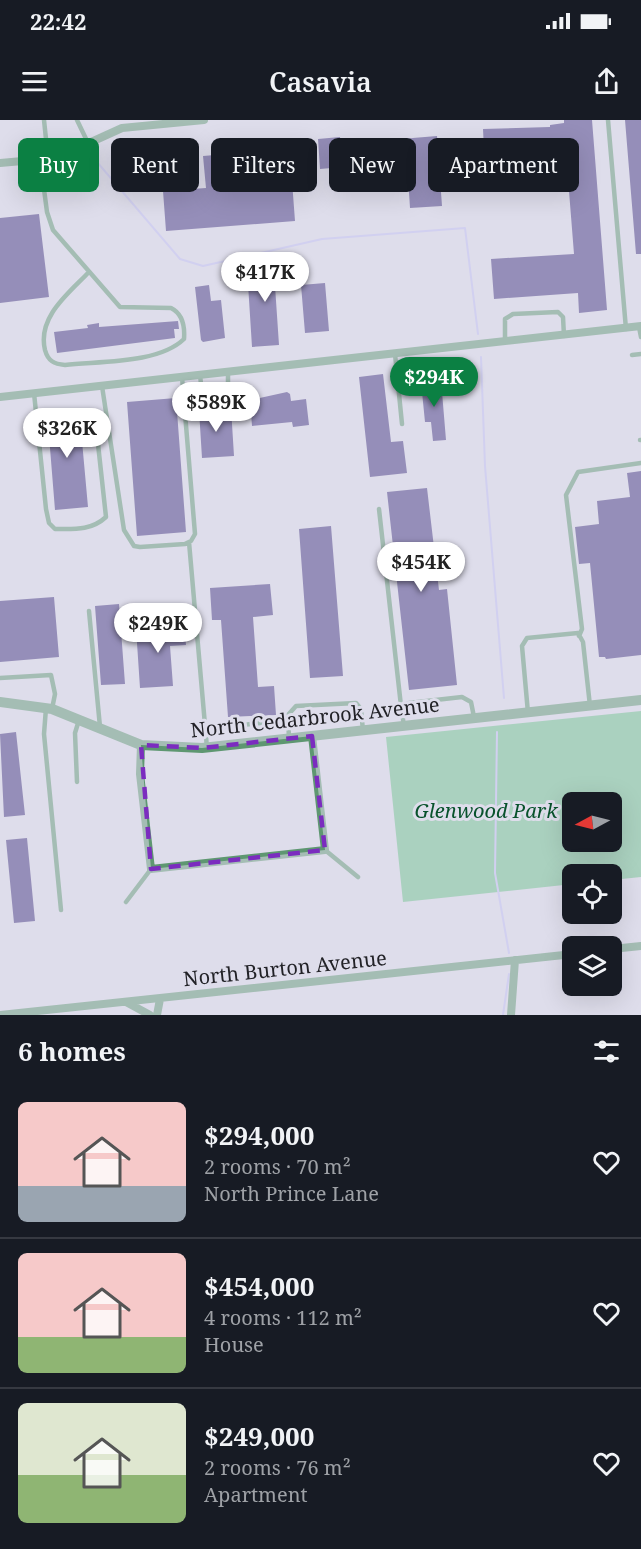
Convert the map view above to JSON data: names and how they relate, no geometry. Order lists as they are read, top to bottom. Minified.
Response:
{"streets":{"street":["North Cedarbrook Avenue","North Burton Avenue"]},"parks":["Glenwood Park"],"north":"left","page":{"status":"22:42","header":"Casavia","chip":["Buy","Rent","Filters","New","Apartment"],"price":["$417K","$294K","$589K","$326K","$454K","$249K"],"heading":"6 homes","list":[{"name":"$294,000","note":"2 rooms · 70 m² · North Prince Lane"},{"name":"$454,000","note":"4 rooms · 112 m² · House"},{"name":"$249,000","note":"2 rooms · 76 m² · Apartment"}]}}
